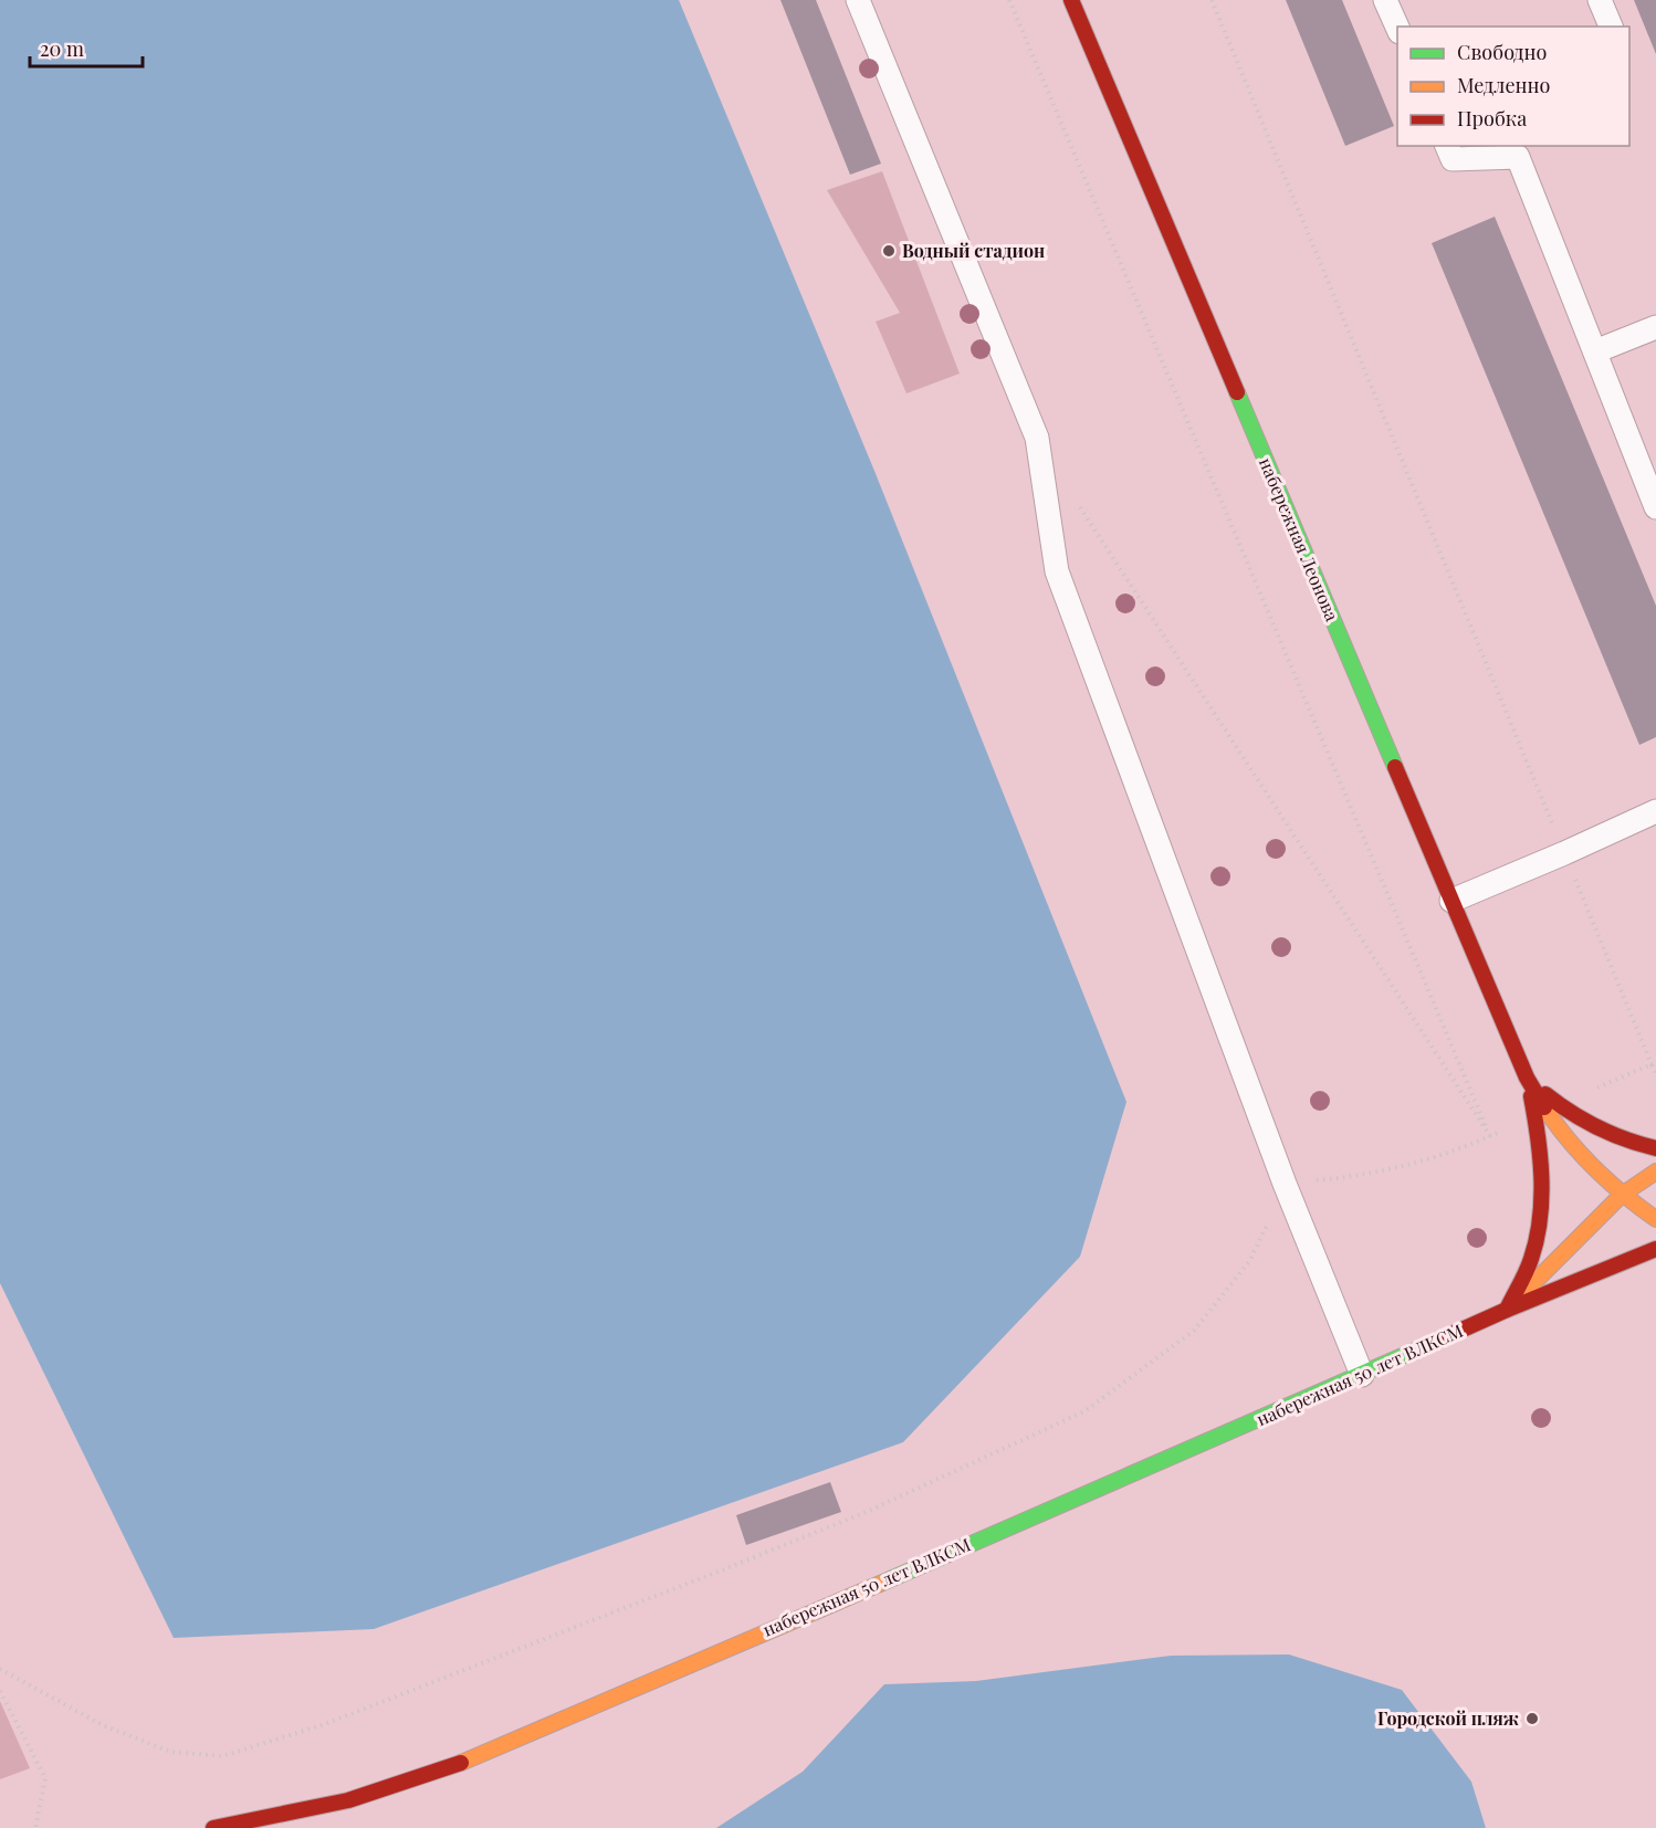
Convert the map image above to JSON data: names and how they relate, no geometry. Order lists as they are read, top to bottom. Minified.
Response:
{"streets":{"street":["набережная Леонова","набережная 50 лет ВЛКСМ"]},"places":["Водный стадион","Городской пляж"],"legend":["Свободно","Медленно","Пробка"],"scale_bar":"20 m"}
